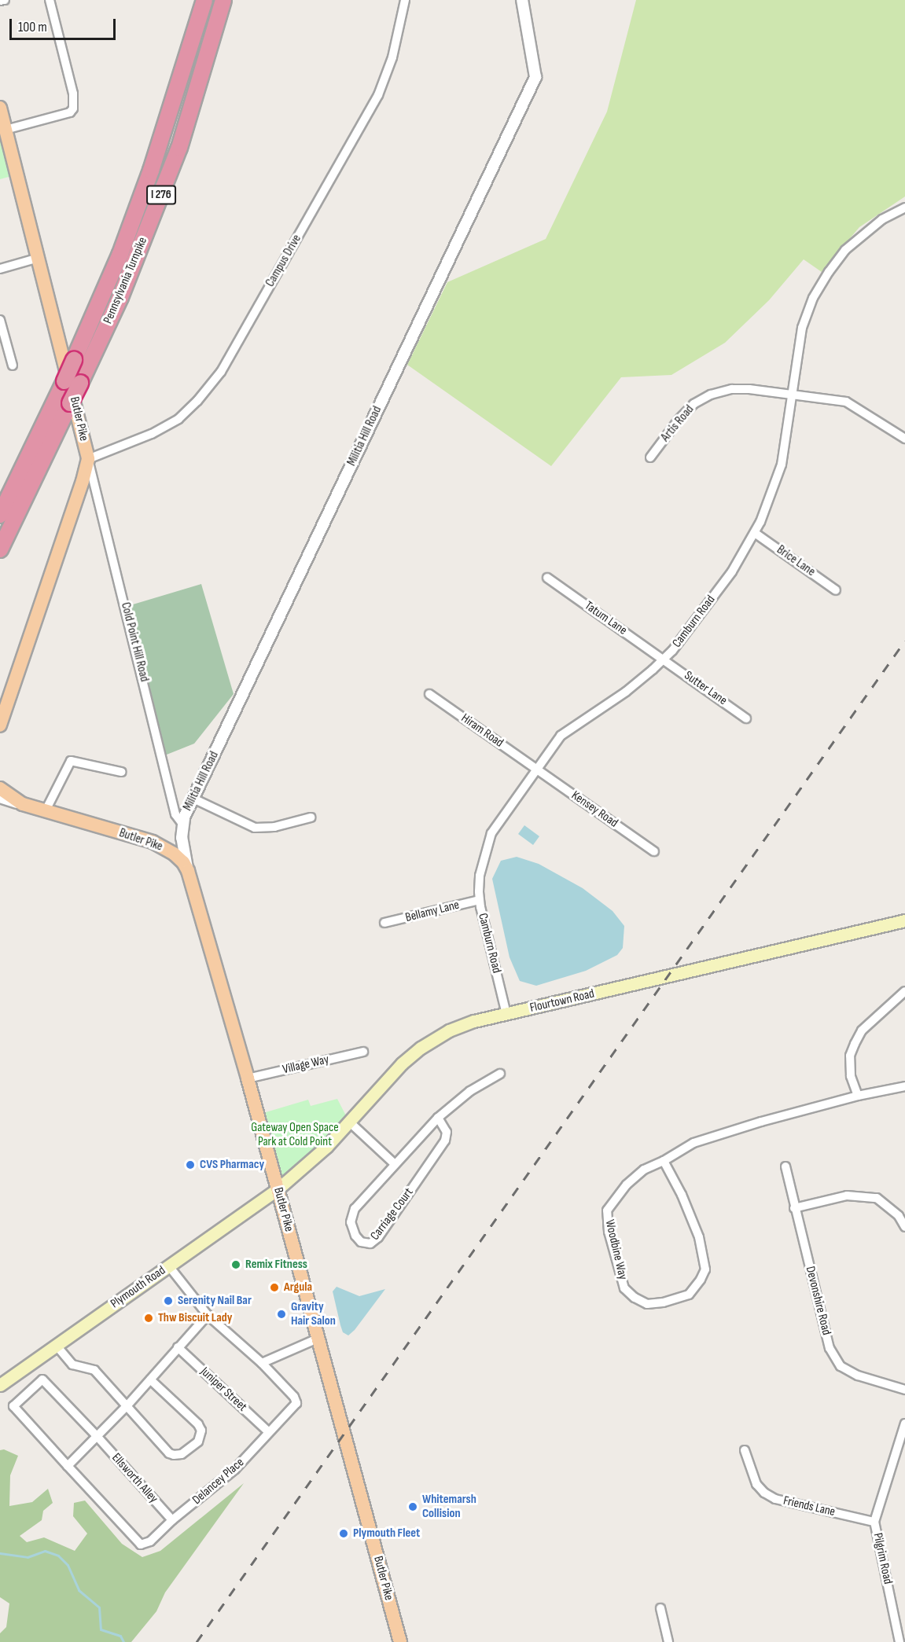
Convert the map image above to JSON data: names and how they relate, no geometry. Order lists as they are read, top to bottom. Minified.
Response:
{"streets":{"highway":["I 276","Pennsylvania Turnpike"],"main road":["Butler Pike","Flourtown Road","Plymouth Road"],"street":["Campus Drive","Artis Road","Militia Hill Road","Brice Lane","Tatum Lane","Camburn Road","Cold Point Hill Road","Sutter Lane","Hiram Road","Kensey Road","Bellamy Lane","Village Way","Carriage Court","Woodbine Way","Devonshire Road","Juniper Street","Ellsworth Alley","Delancey Place","Friends Lane","Pilgrim Road"]},"crossings":[["Campus Drive","Butler Pike"],["Campus Drive","Cold Point Hill Road"],["Butler Pike","Militia Hill Road"],["Butler Pike","Cold Point Hill Road"],["Butler Pike","Flourtown Road"],["Butler Pike","Village Way"],["Butler Pike","Plymouth Road"],["Artis Road","Camburn Road"],["Militia Hill Road","Cold Point Hill Road"],["Brice Lane","Camburn Road"],["Tatum Lane","Camburn Road"],["Tatum Lane","Sutter Lane"],["Camburn Road","Sutter Lane"],["Camburn Road","Hiram Road"],["Camburn Road","Kensey Road"],["Camburn Road","Bellamy Lane"],["Camburn Road","Flourtown Road"],["Hiram Road","Kensey Road"],["Flourtown Road","Plymouth Road"],["Plymouth Road","Delancey Place"],["Juniper Street","Delancey Place"],["Ellsworth Alley","Delancey Place"],["Friends Lane","Pilgrim Road"]],"parks":["Gateway Open Space Park at Cold Point"],"places":["CVS Pharmacy","Remix Fitness","Argula","Serenity Nail Bar","Gravity Hair Salon","Thw Biscuit Lady","Whitemarsh Collision","Plymouth Fleet"],"scale_bar":"100 m"}
